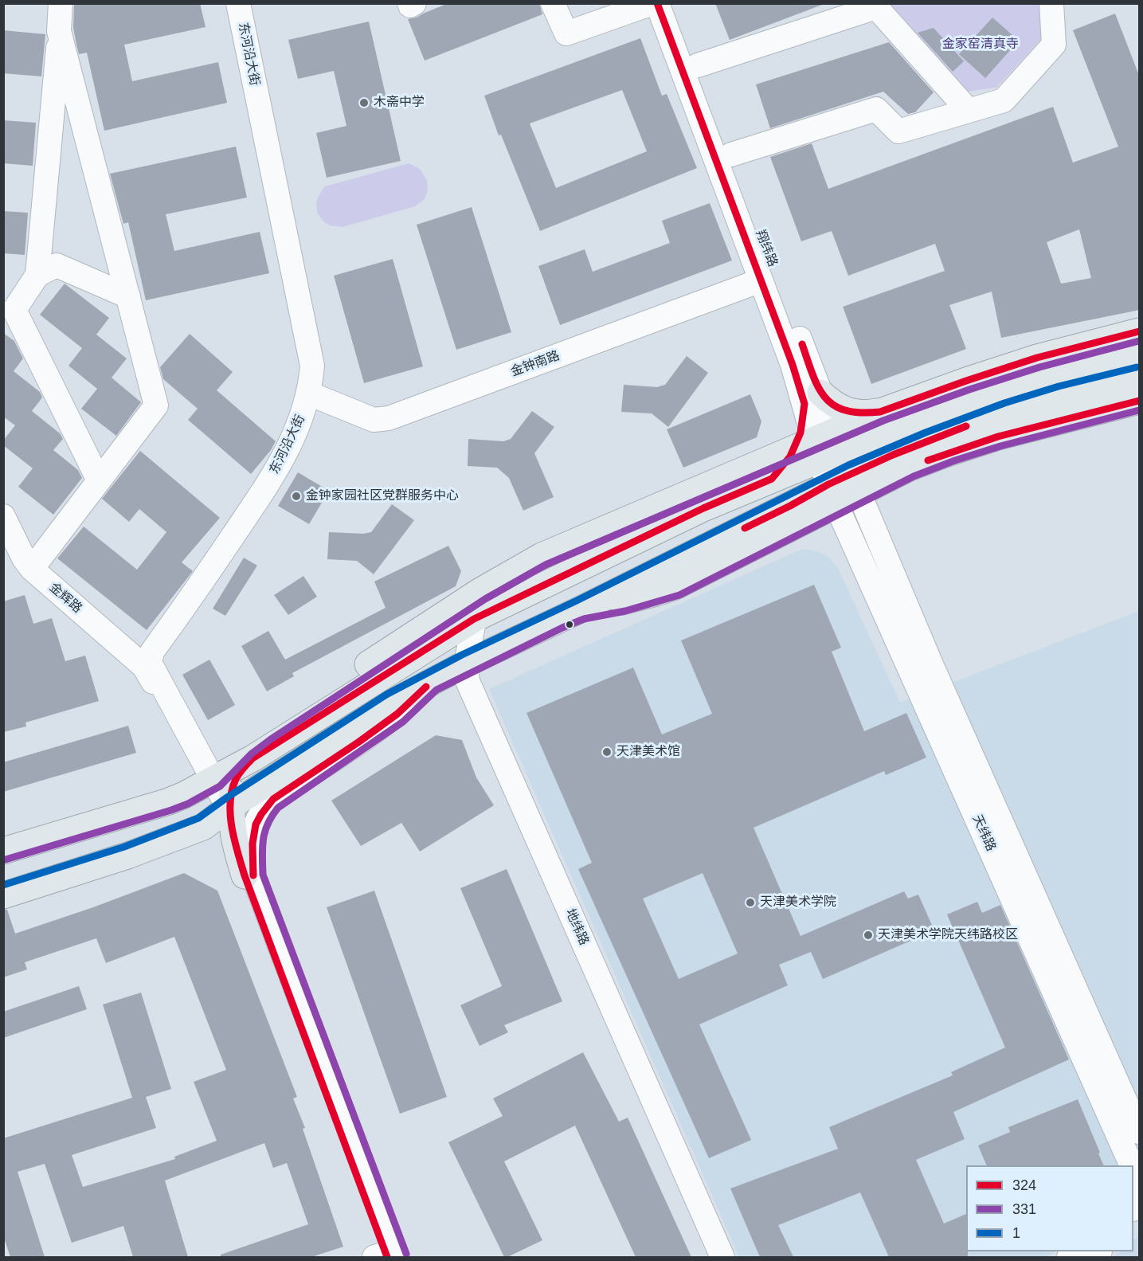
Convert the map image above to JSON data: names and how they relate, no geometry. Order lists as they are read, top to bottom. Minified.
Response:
{"streets":{"street":["东河沿大街","翔纬路","金钟南路","金辉路","天纬路","地纬路"]},"crossings":[["东河沿大街","金钟南路"],["东河沿大街","金辉路"],["翔纬路","金钟南路"],["翔纬路","天纬路"]],"parks":["金家窑清真寺"],"places":["木斋中学","金钟家园社区党群服务中心","天津美术馆","天津美术学院","天津美术学院天纬路校区"],"lines":["transit line 324","transit line 331","transit line 1"],"legend":["324","331","1"]}
